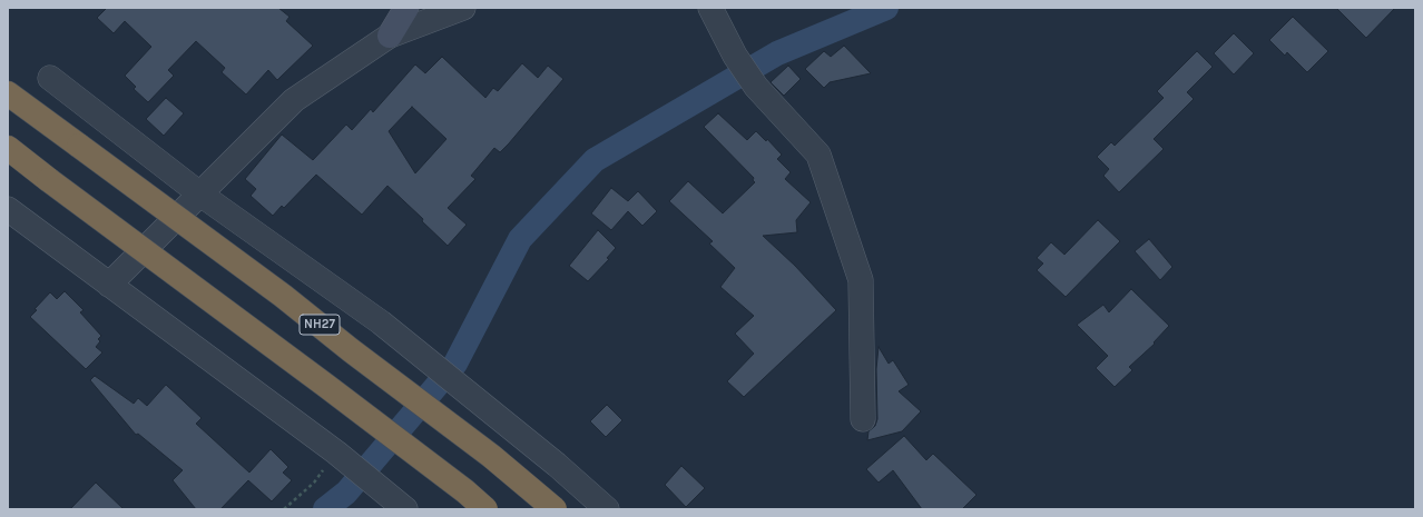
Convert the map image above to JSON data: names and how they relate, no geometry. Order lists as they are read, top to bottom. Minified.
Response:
{"streets":{"highway":["NH27"]}}
